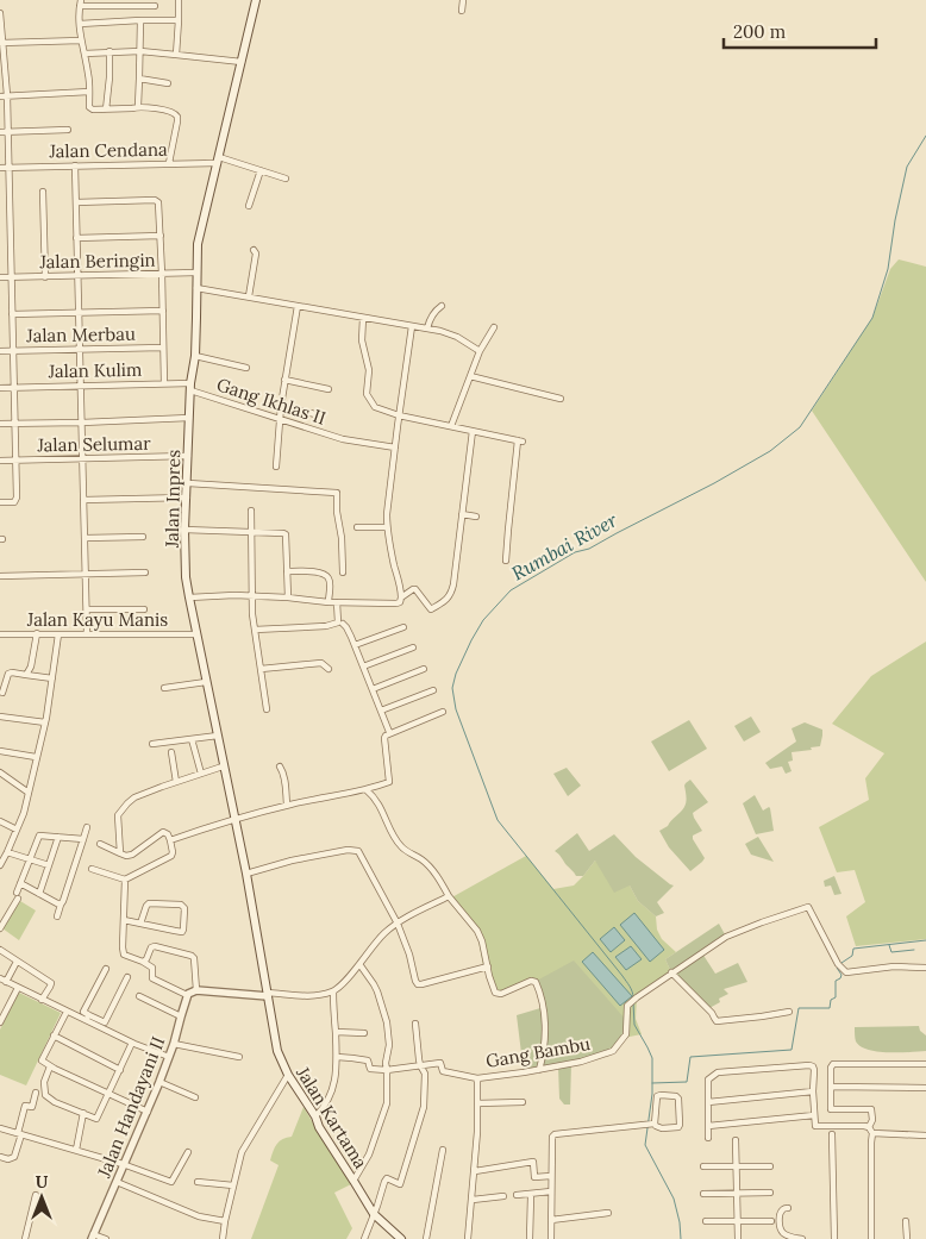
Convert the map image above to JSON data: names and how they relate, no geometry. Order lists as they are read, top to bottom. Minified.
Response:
{"streets":{"main road":["Jalan Inpres","Jalan Kartama"],"street":["Jalan Cendana","Jalan Beringin","Jalan Merbau","Jalan Kulim","Gang Ikhlas II","Jalan Selumar","Jalan Kayu Manis","Gang Bambu","Jalan Handayani II"]},"crossings":[["Jalan Cendana","Jalan Inpres"],["Jalan Beringin","Jalan Inpres"],["Jalan Kulim","Gang Ikhlas II"],["Jalan Kulim","Jalan Inpres"],["Gang Ikhlas II","Jalan Inpres"],["Jalan Selumar","Jalan Inpres"],["Jalan Inpres","Jalan Kayu Manis"],["Jalan Inpres","Jalan Kartama"]],"water":["Rumbai River"],"scale_bar":"200 m","north":"top"}
